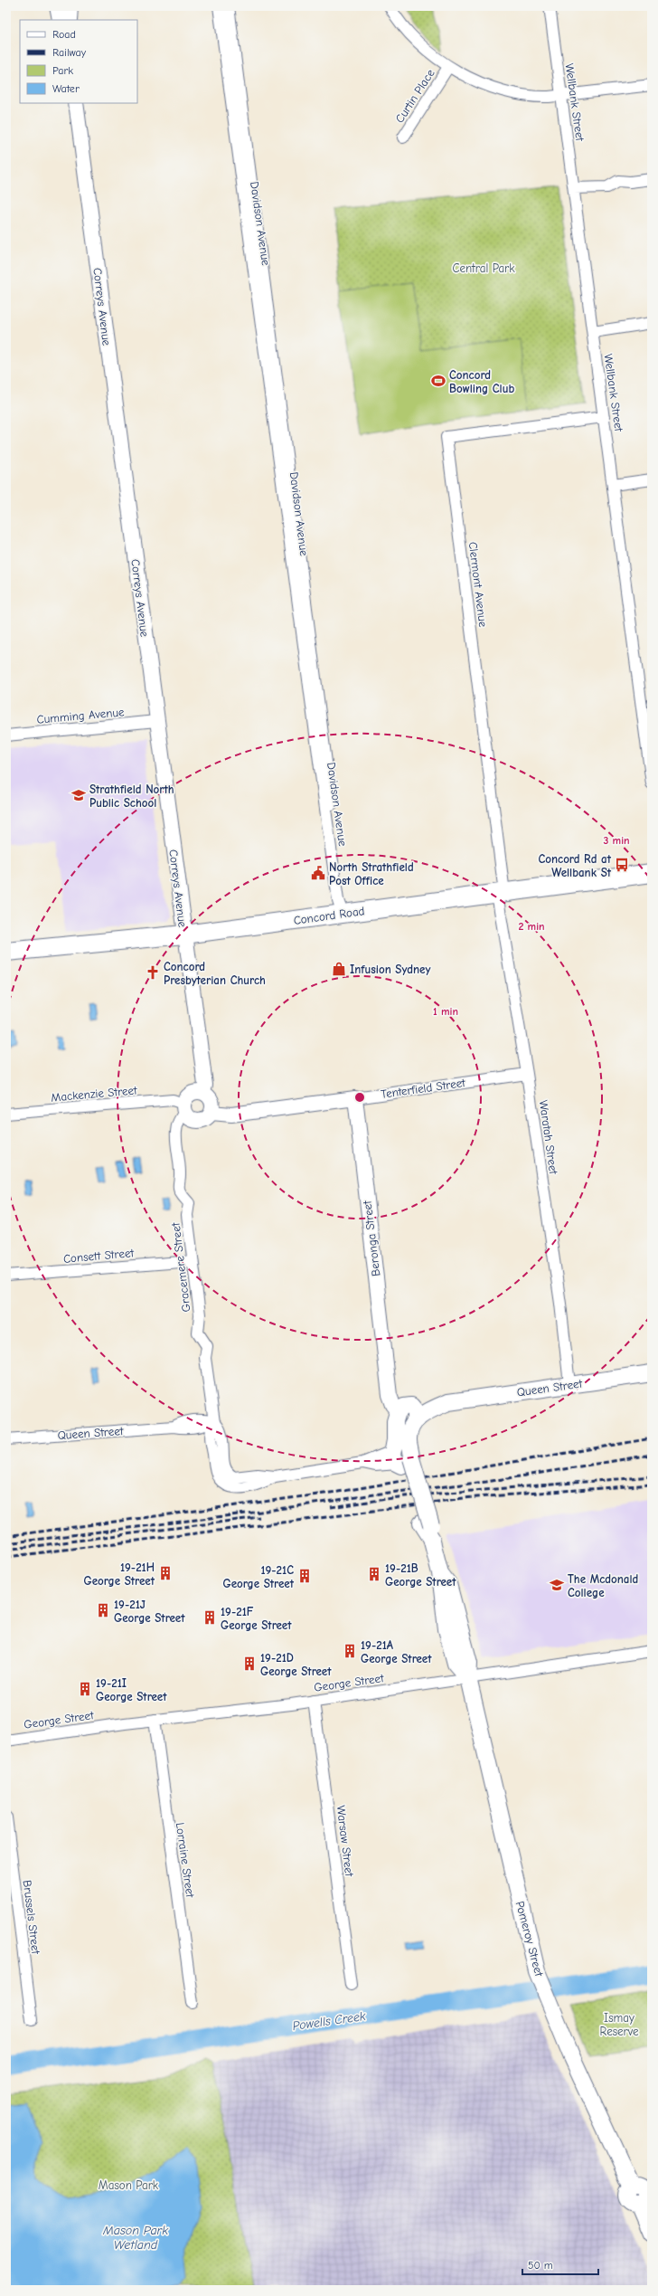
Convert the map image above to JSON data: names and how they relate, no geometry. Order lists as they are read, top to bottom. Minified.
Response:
{"streets":{"main road":["Concord Road","Queen Street","Pomeroy Street"],"street":["Curtin Place","Wellbank Street","Davidson Avenue","Correys Avenue","Clermont Avenue","Cumming Avenue","Tenterfield Street","Mackenzie Street","Waratah Street","Beronga Street","Consett Street","Gracemere Street","George Street","Warsaw Street","Lorraine Street","Brussels Street"]},"crossings":[["Wellbank Street","Clermont Avenue"],["Davidson Avenue","Concord Road"],["Correys Avenue","Cumming Avenue"],["Correys Avenue","Concord Road"],["Correys Avenue","Tenterfield Street"],["Correys Avenue","Mackenzie Street"],["Correys Avenue","Gracemere Street"],["Clermont Avenue","Concord Road"],["Clermont Avenue","Waratah Street"],["Concord Road","Waratah Street"],["Tenterfield Street","Mackenzie Street"],["Tenterfield Street","Waratah Street"],["Tenterfield Street","Beronga Street"],["Tenterfield Street","Gracemere Street"],["Mackenzie Street","Gracemere Street"],["Waratah Street","Queen Street"],["Beronga Street","Queen Street"],["Beronga Street","Pomeroy Street"],["Consett Street","Gracemere Street"],["Gracemere Street","Queen Street"],["Queen Street","Pomeroy Street"],["George Street","Warsaw Street"],["George Street","Lorraine Street"],["George Street","Pomeroy Street"]],"water":["Powells Creek","Mason Park Wetland"],"parks":["Central Park","Ismay Reserve","Mason Park"],"places":{"sports":["Concord Bowling Club"],"school or university":["Strathfield North Public School","The Mcdonald College"],"bus stop":["Concord Rd at Wellbank St"],"public building":["North Strathfield Post Office"],"shop":["Infusion Sydney"],"church":["Concord Presbyterian Church"],"building":["19-21H George Street","19-21B George Street","19-21C George Street","19-21J George Street","19-21F George Street","19-21A George Street","19-21D George Street","19-21I George Street"]},"legend":["Road","Railway","Park","Water"],"scale_bar":"50 m","rings":["3 min","2 min","1 min"]}
